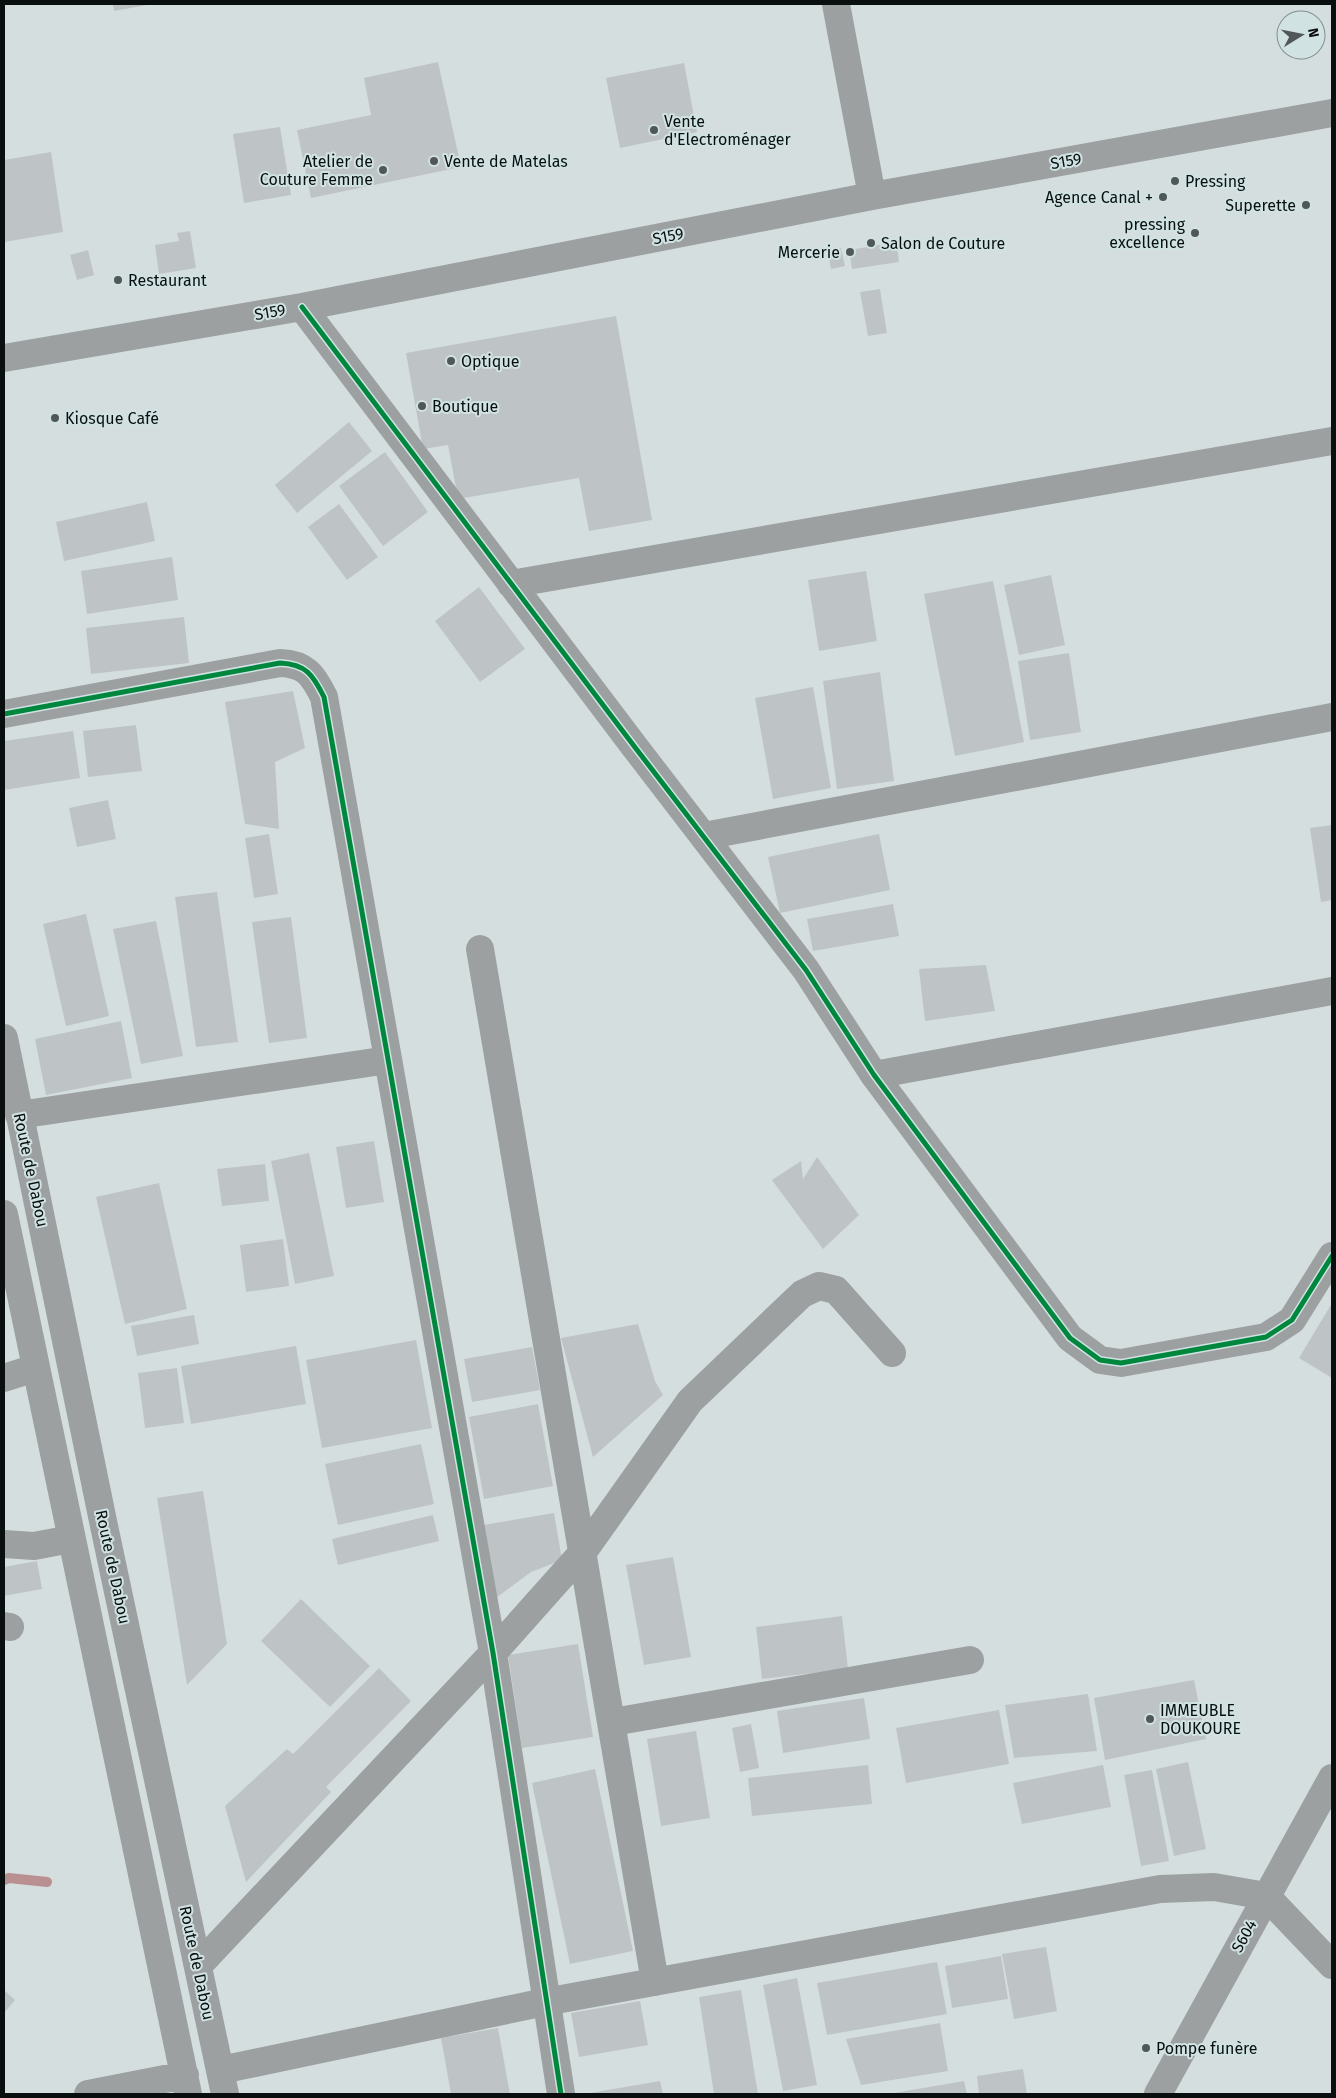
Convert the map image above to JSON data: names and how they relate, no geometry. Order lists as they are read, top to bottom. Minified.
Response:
{"streets":{"street":["S159","Route de Dabou","S604"]},"places":["Vente d'Electroménager","Vente de Matelas","Atelier de Couture Femme","Pressing","Agence Canal +","Superette","pressing excellence","Salon de Couture","Mercerie","Restaurant","Optique","Boutique","Kiosque Café","IMMEUBLE DOUKOURE","Pompe funère"],"north":"right"}
